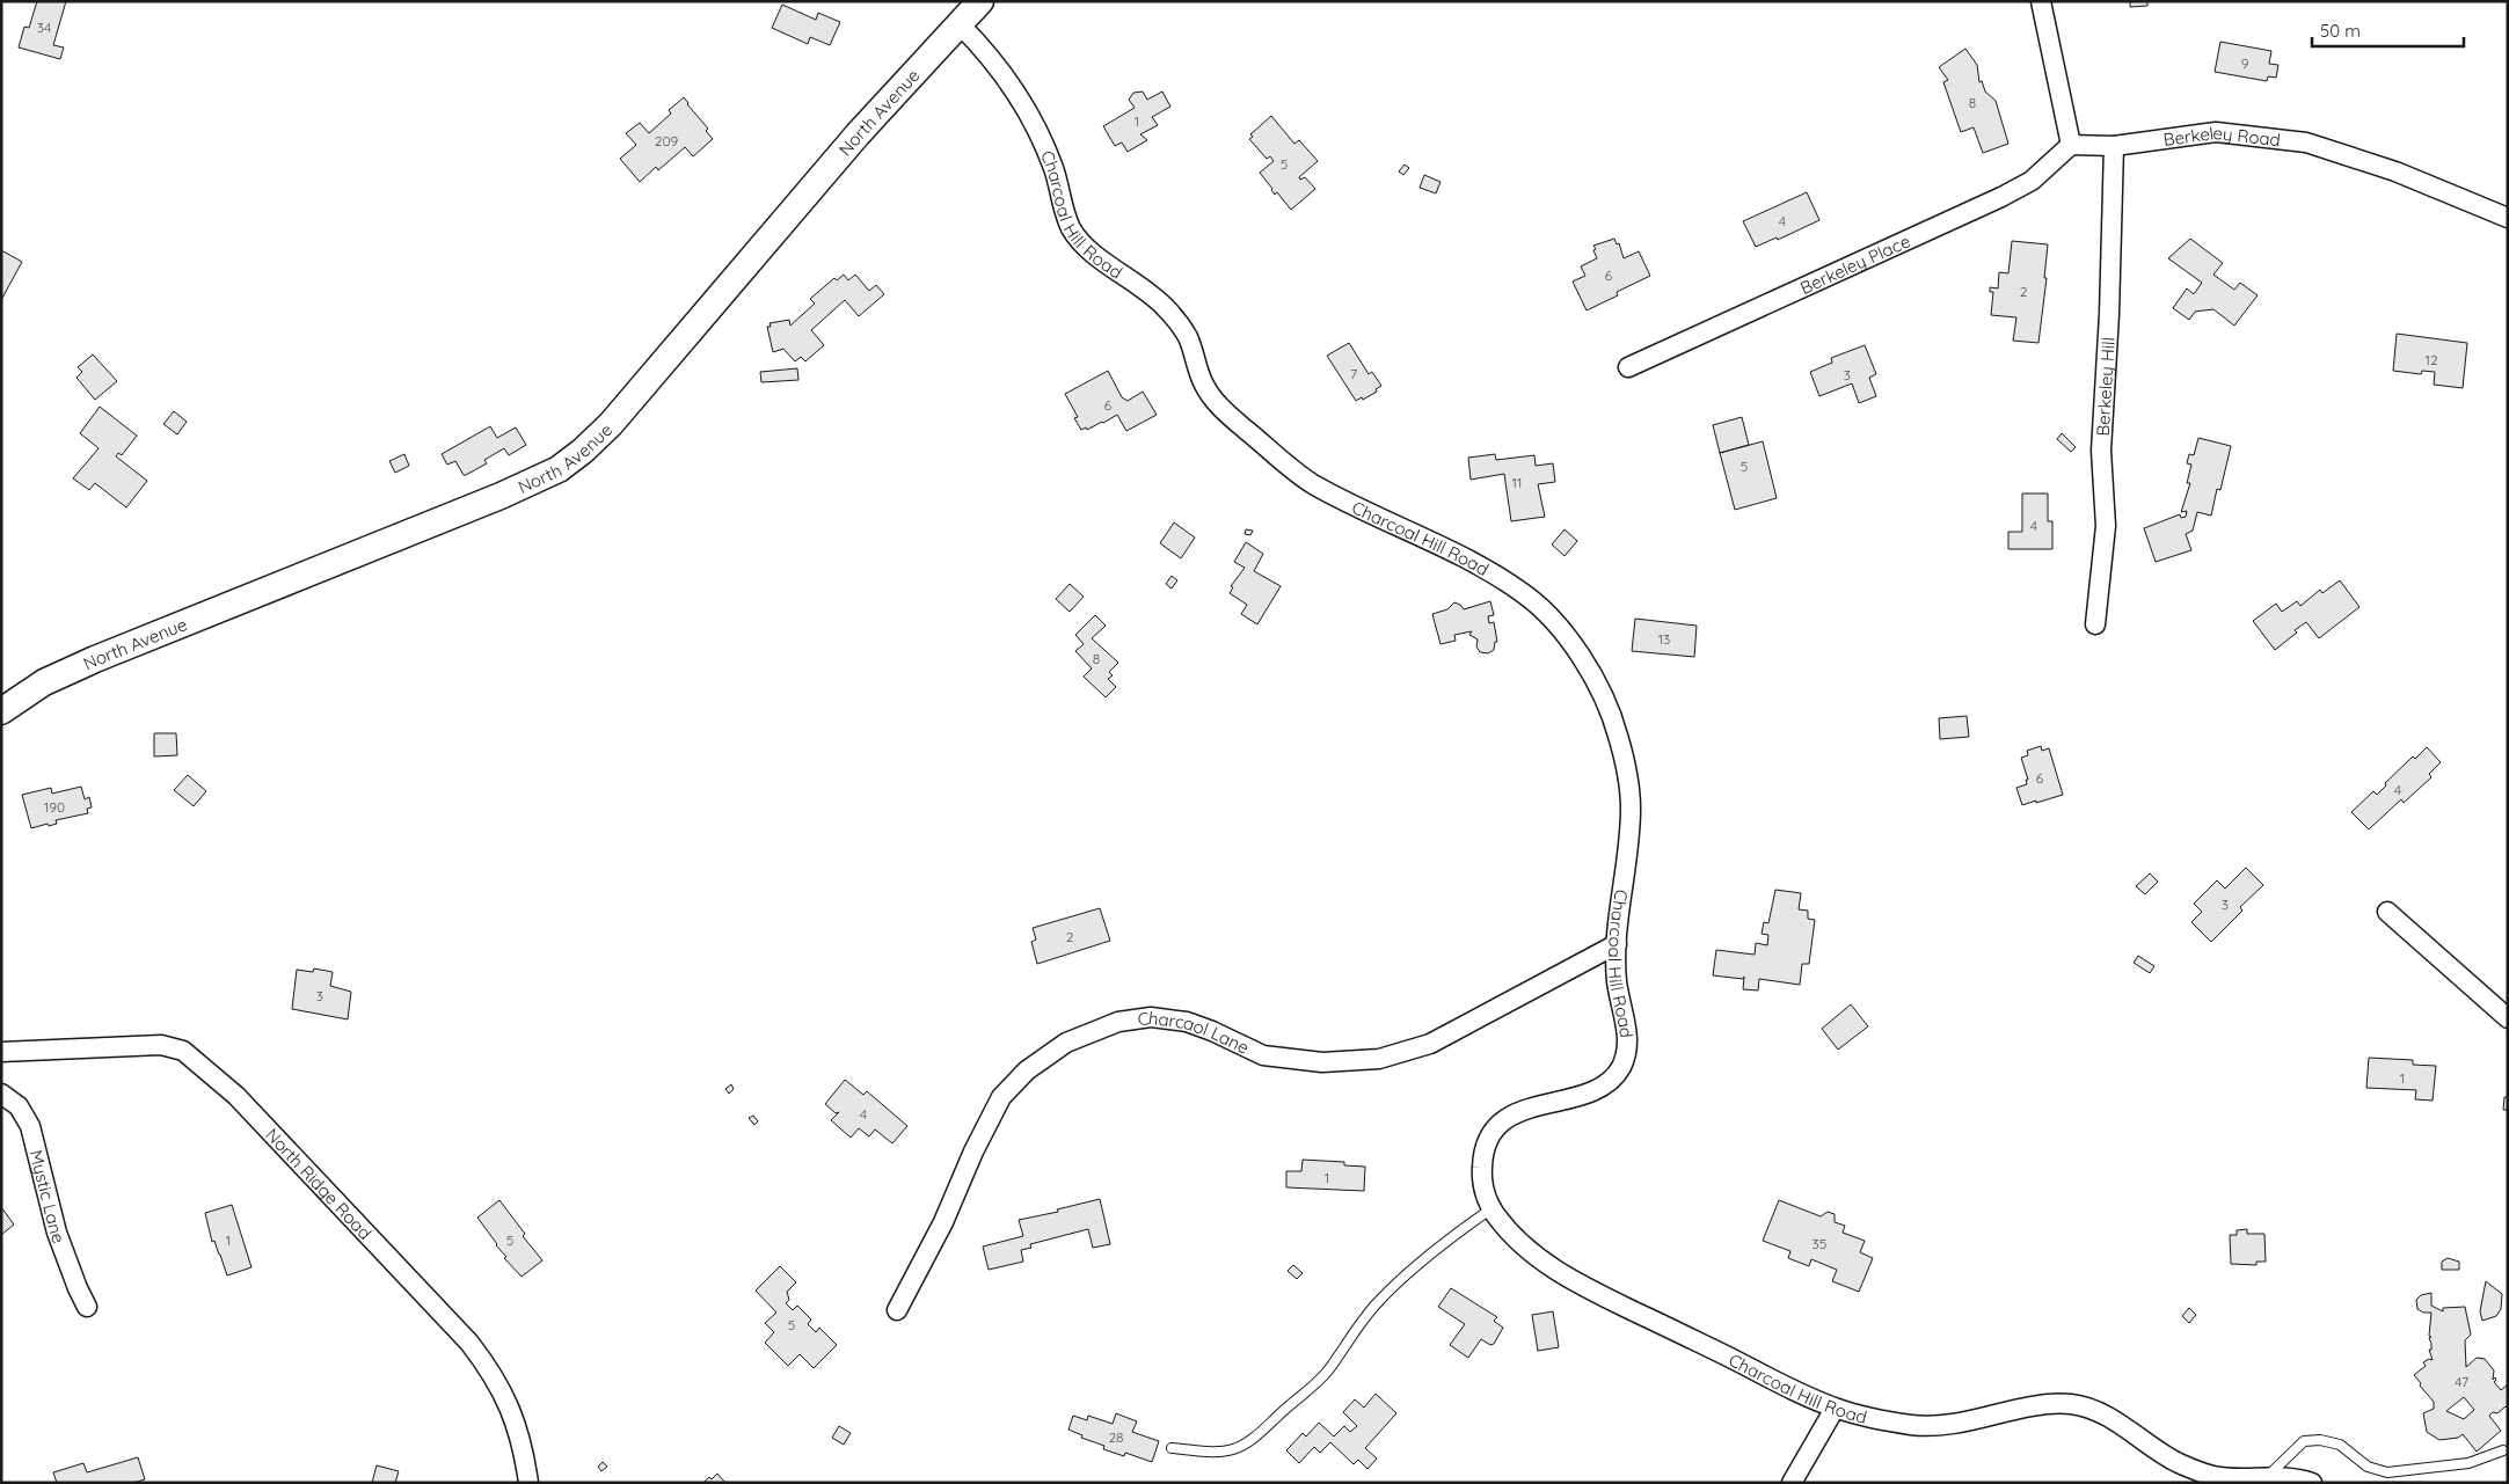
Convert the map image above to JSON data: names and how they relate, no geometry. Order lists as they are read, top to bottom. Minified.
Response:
{"streets":{"street":["North Avenue","Berkeley Road","Charcoal Hill Road","Berkeley Place","Berkeley Hill","Charcaol Lane","North Ridge Road","Mystic Lane"]},"crossings":[["North Avenue","Charcoal Hill Road"],["Berkeley Road","Berkeley Place"],["Berkeley Road","Berkeley Hill"],["Charcoal Hill Road","Charcaol Lane"]],"house_numbers":["34","9","8","1","209","5","4","6","2","12","7","3","6","5","11","4","13","8","6","4","190","3","2","3","1","4","1","1","5","35","5","47","28"],"scale_bar":"50 m"}
